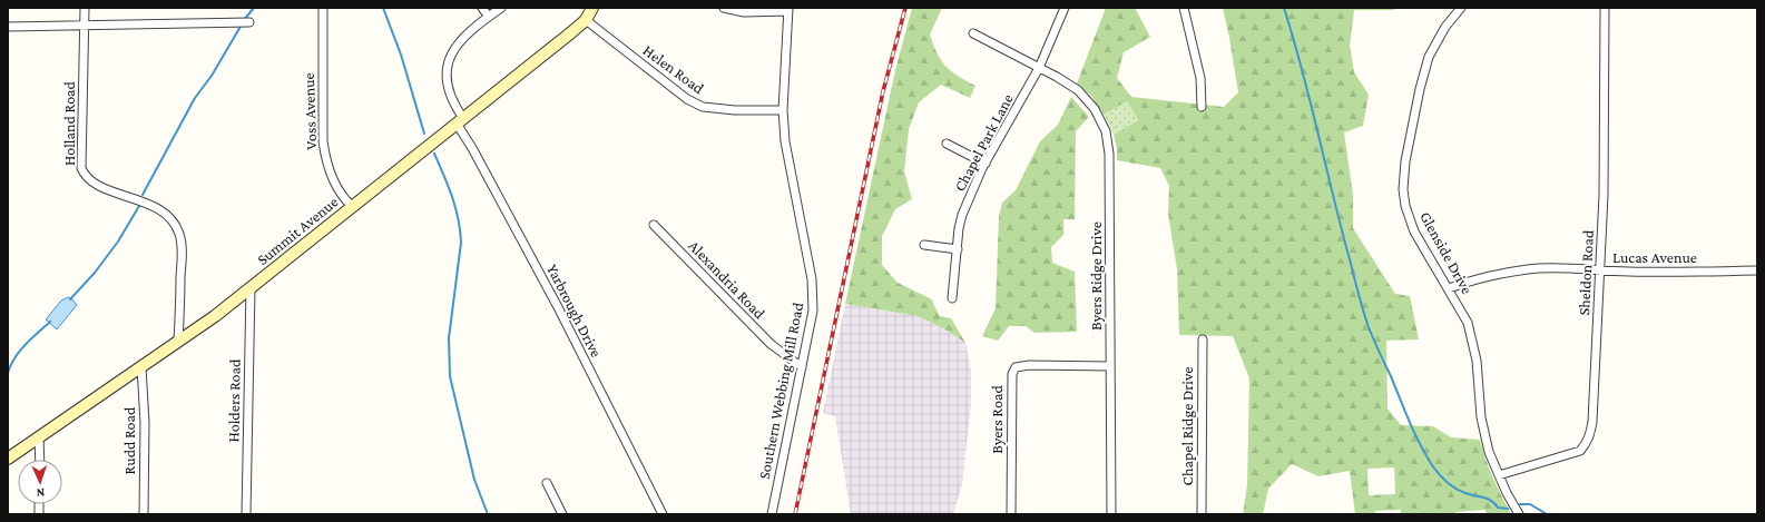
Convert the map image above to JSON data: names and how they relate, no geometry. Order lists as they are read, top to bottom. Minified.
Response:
{"streets":{"main road":["Summit Avenue"],"street":["Helen Road","Voss Avenue","Holland Road","Chapel Park Lane","Glenside Drive","Lucas Avenue","Sheldon Road","Byers Ridge Drive","Alexandria Road","Yarbrough Drive","Southern Webbing Mill Road","Holders Road","Byers Road","Chapel Ridge Drive","Rudd Road"]},"crossings":[["Helen Road","Summit Avenue"],["Helen Road","Southern Webbing Mill Road"],["Voss Avenue","Summit Avenue"],["Holland Road","Summit Avenue"],["Chapel Park Lane","Byers Ridge Drive"],["Summit Avenue","Yarbrough Drive"],["Summit Avenue","Holders Road"],["Summit Avenue","Rudd Road"],["Glenside Drive","Lucas Avenue"],["Glenside Drive","Sheldon Road"],["Lucas Avenue","Sheldon Road"],["Byers Ridge Drive","Byers Road"],["Alexandria Road","Southern Webbing Mill Road"]],"north":"bottom"}
